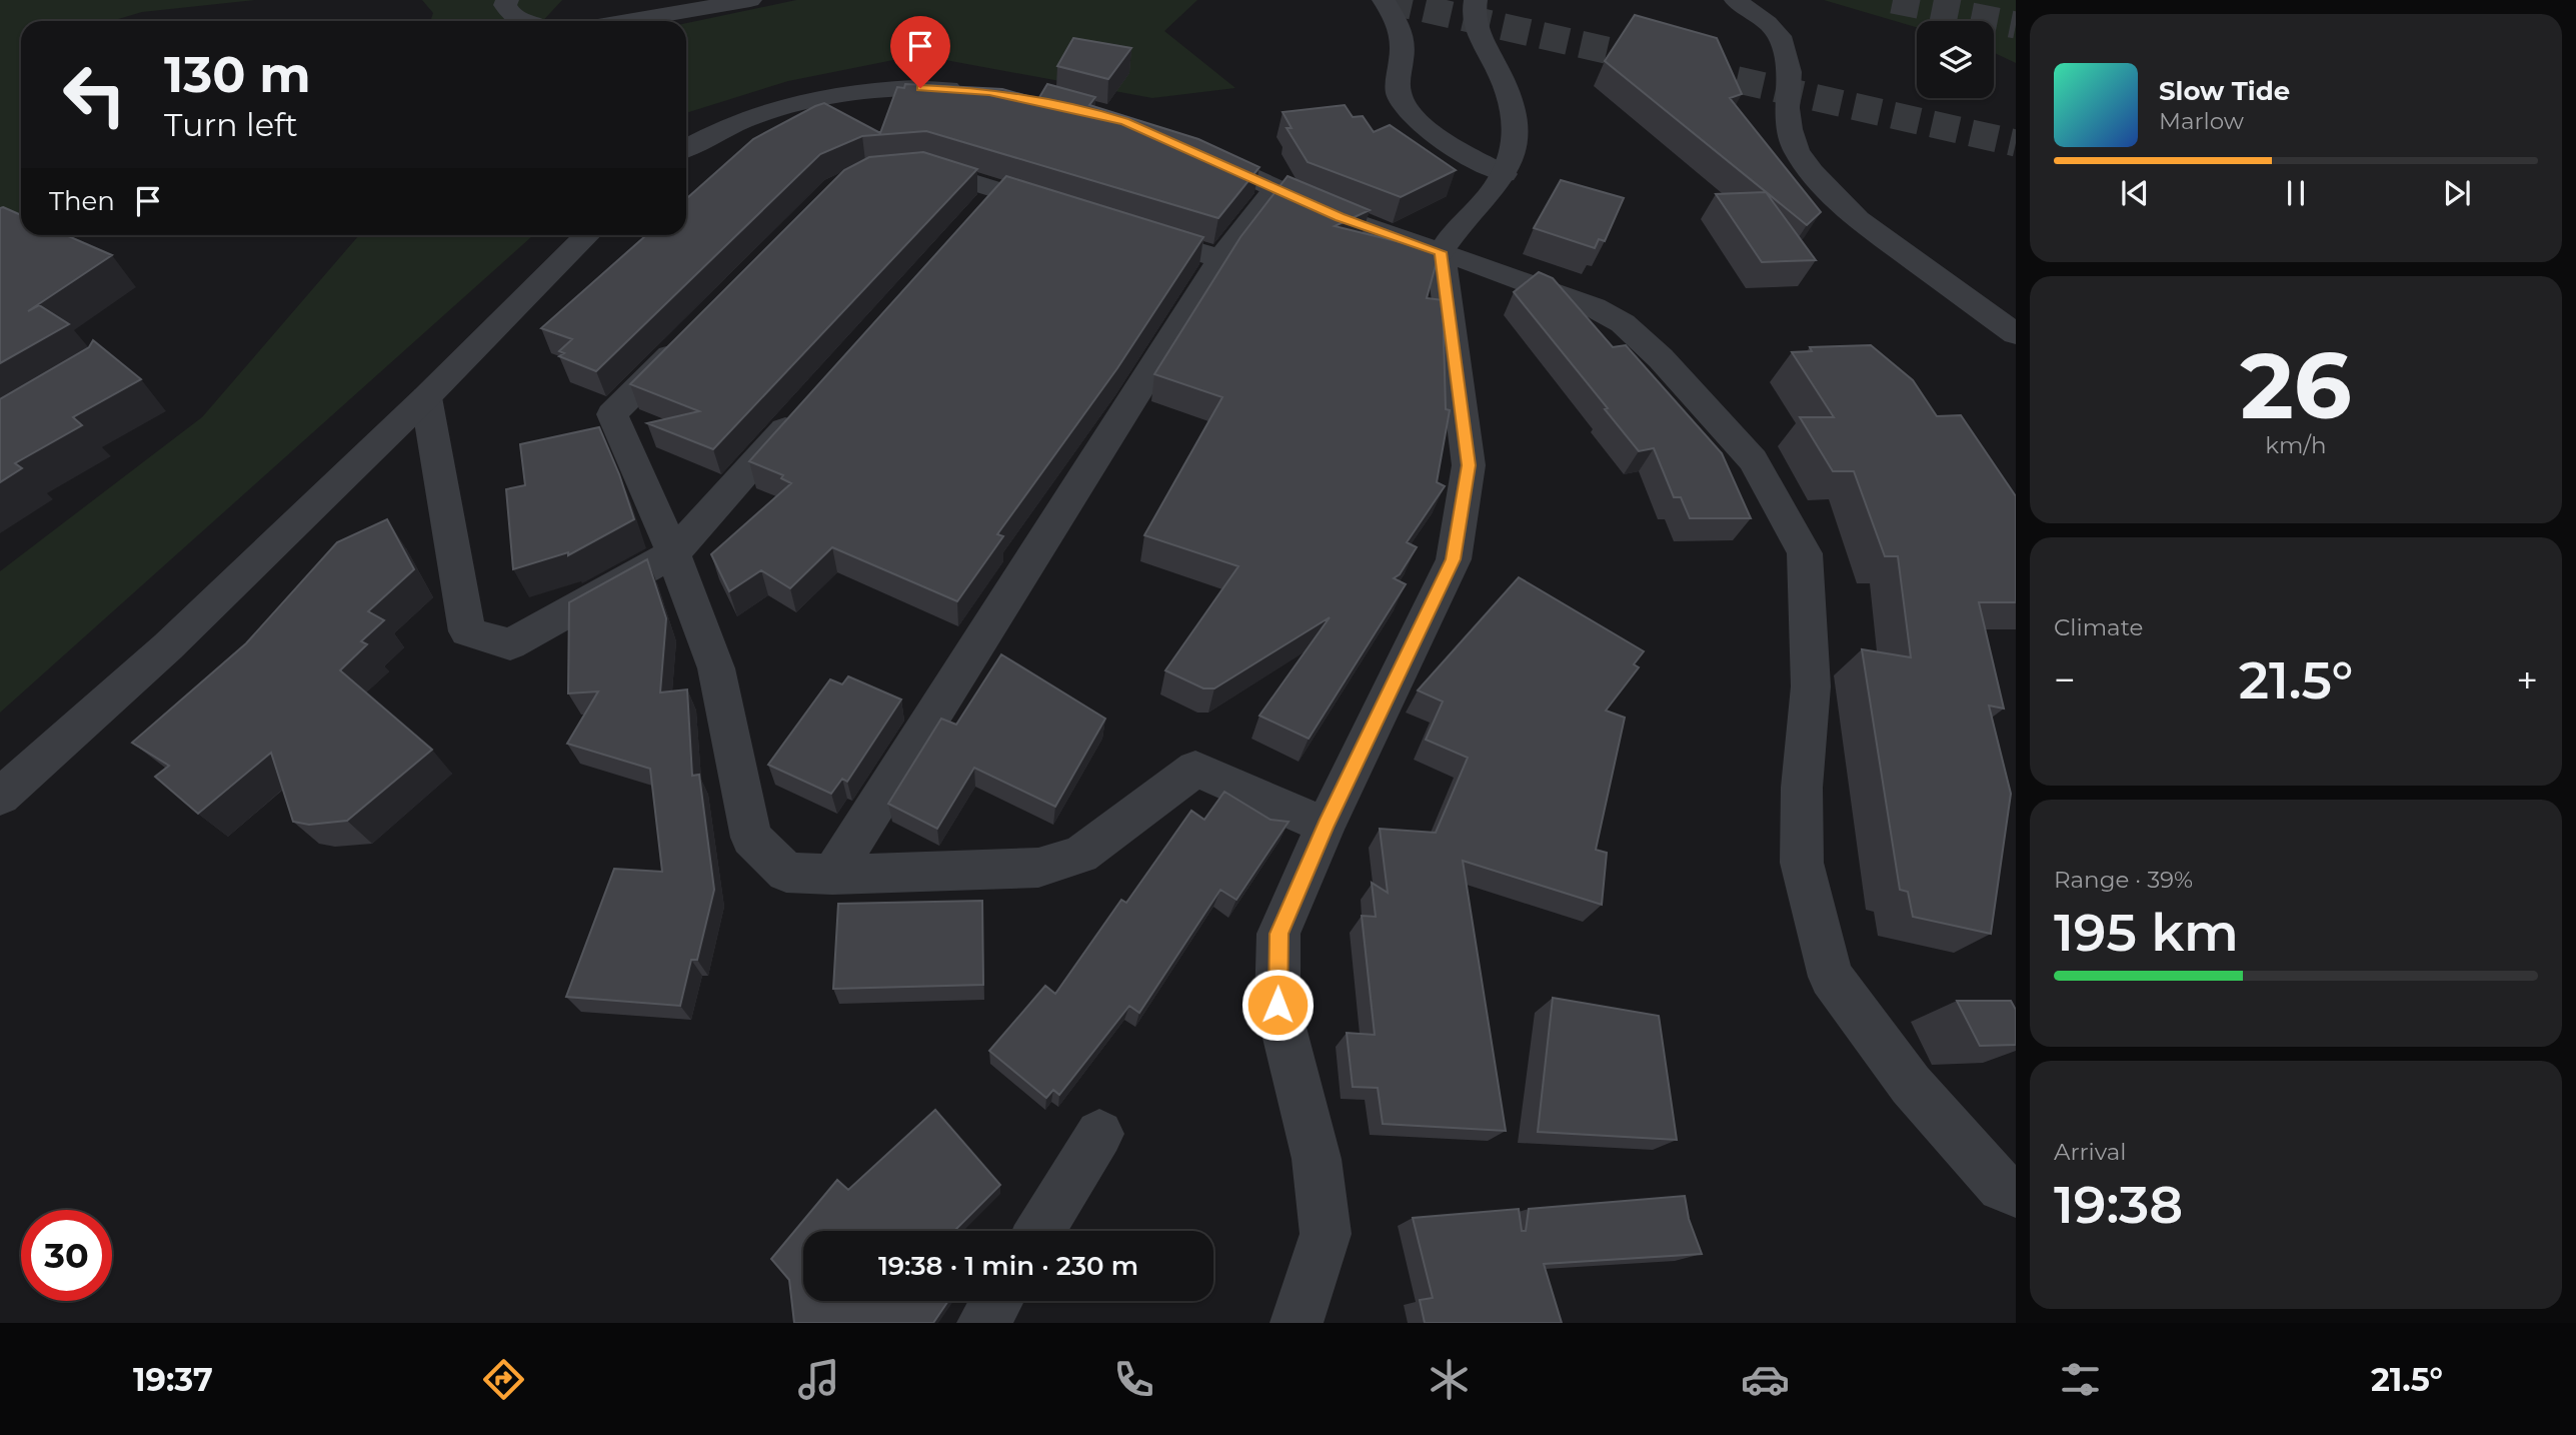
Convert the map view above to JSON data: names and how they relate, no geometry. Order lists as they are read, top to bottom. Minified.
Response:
{"page":{"turn":["130 m","Turn left"],"song":["Slow Tide","Marlow"],"then":"Then","tile":[["26","km/h"],"Climate",["Range · 39%","195 km"],["Arrival","19:38"]],"heat":["−","21.5°","+"],"limit":"30","trip":"19:38 · 1 min · 230 m","tabs":["19:37","21.5°"]}}
